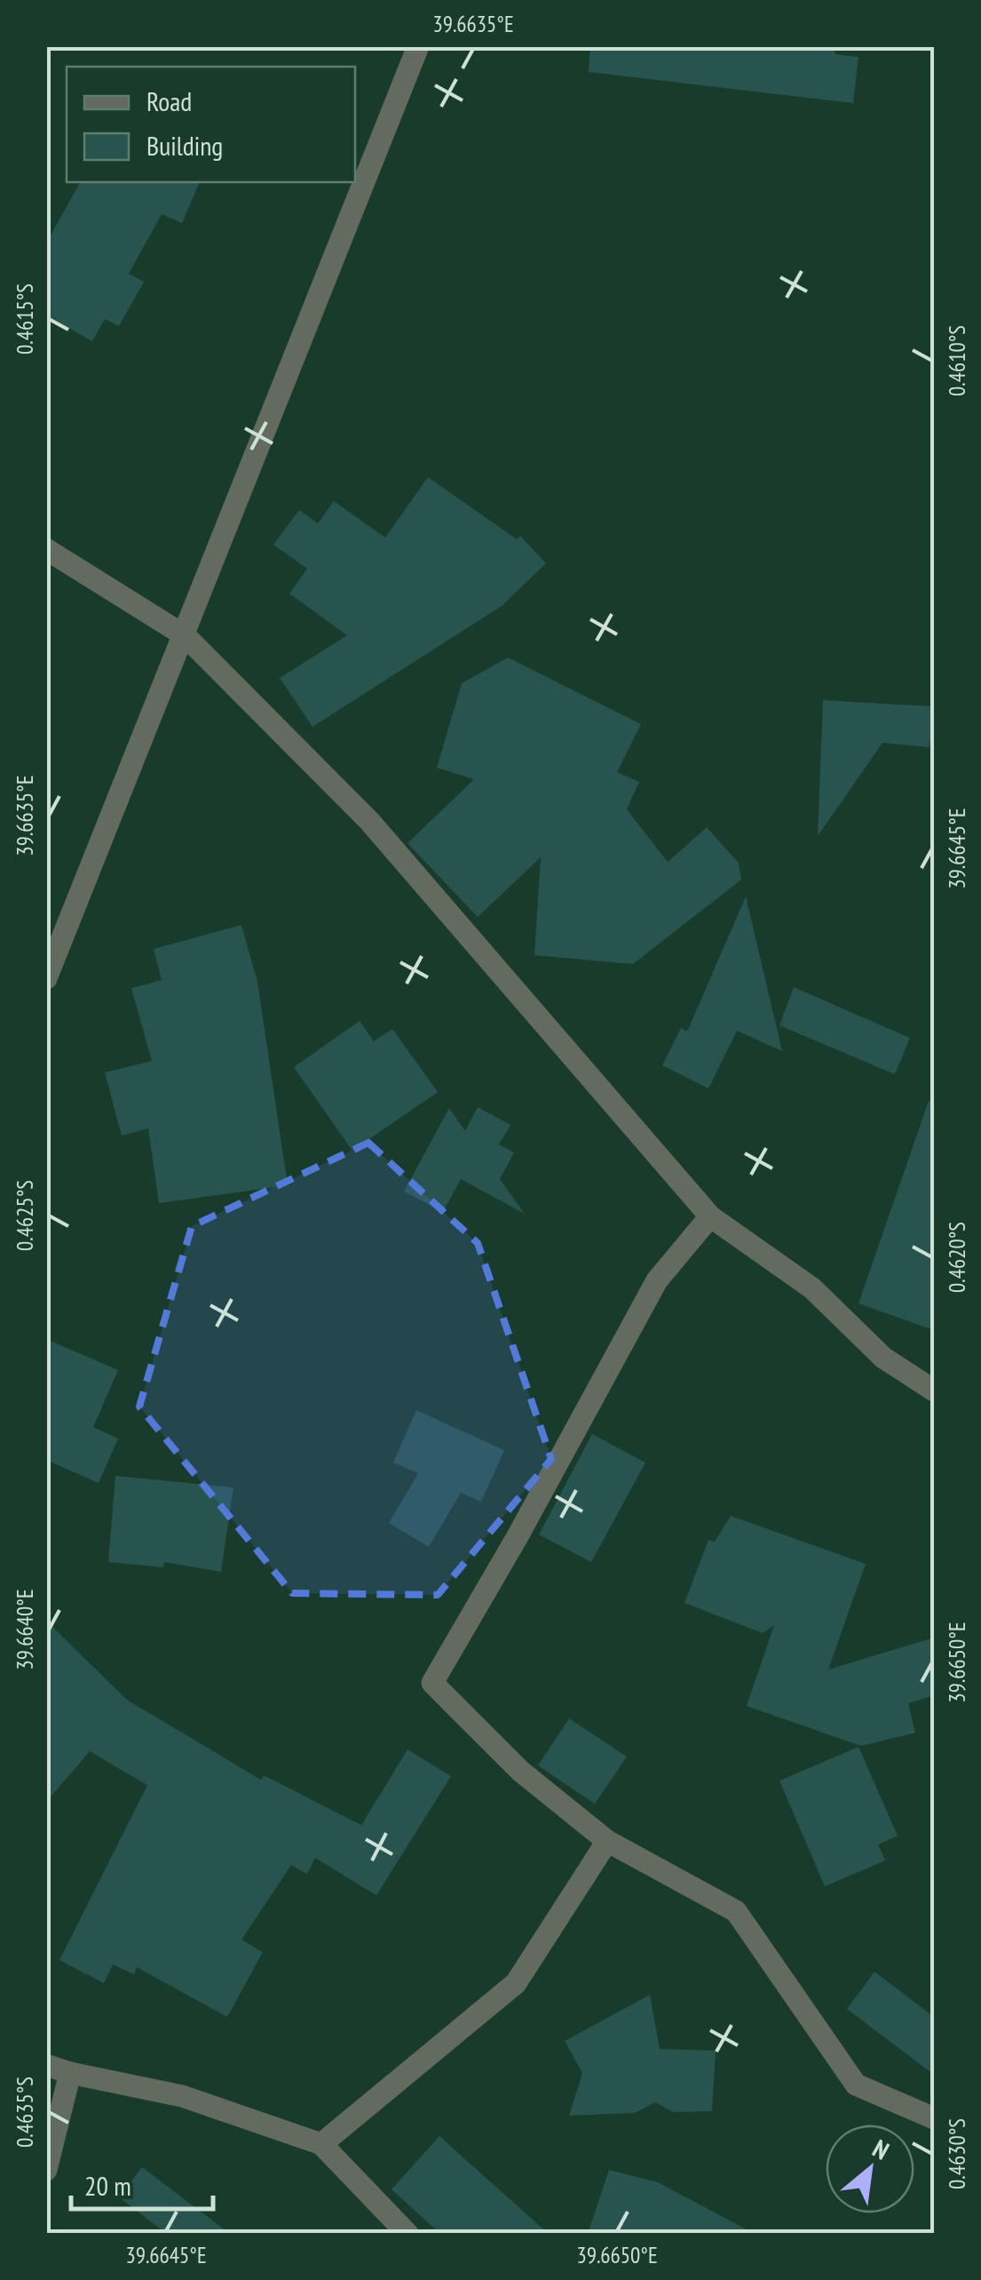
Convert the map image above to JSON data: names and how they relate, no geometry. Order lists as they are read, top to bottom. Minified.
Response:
{"legend":["Road","Building"],"scale_bar":"20 m","north":"top right","coordinates":["39.6635°E","0.4615°S","0.4610°S","39.6645°E","0.4625°S","0.4620°S","39.6640°E","39.6650°E","0.4635°S","0.4630°S"]}
